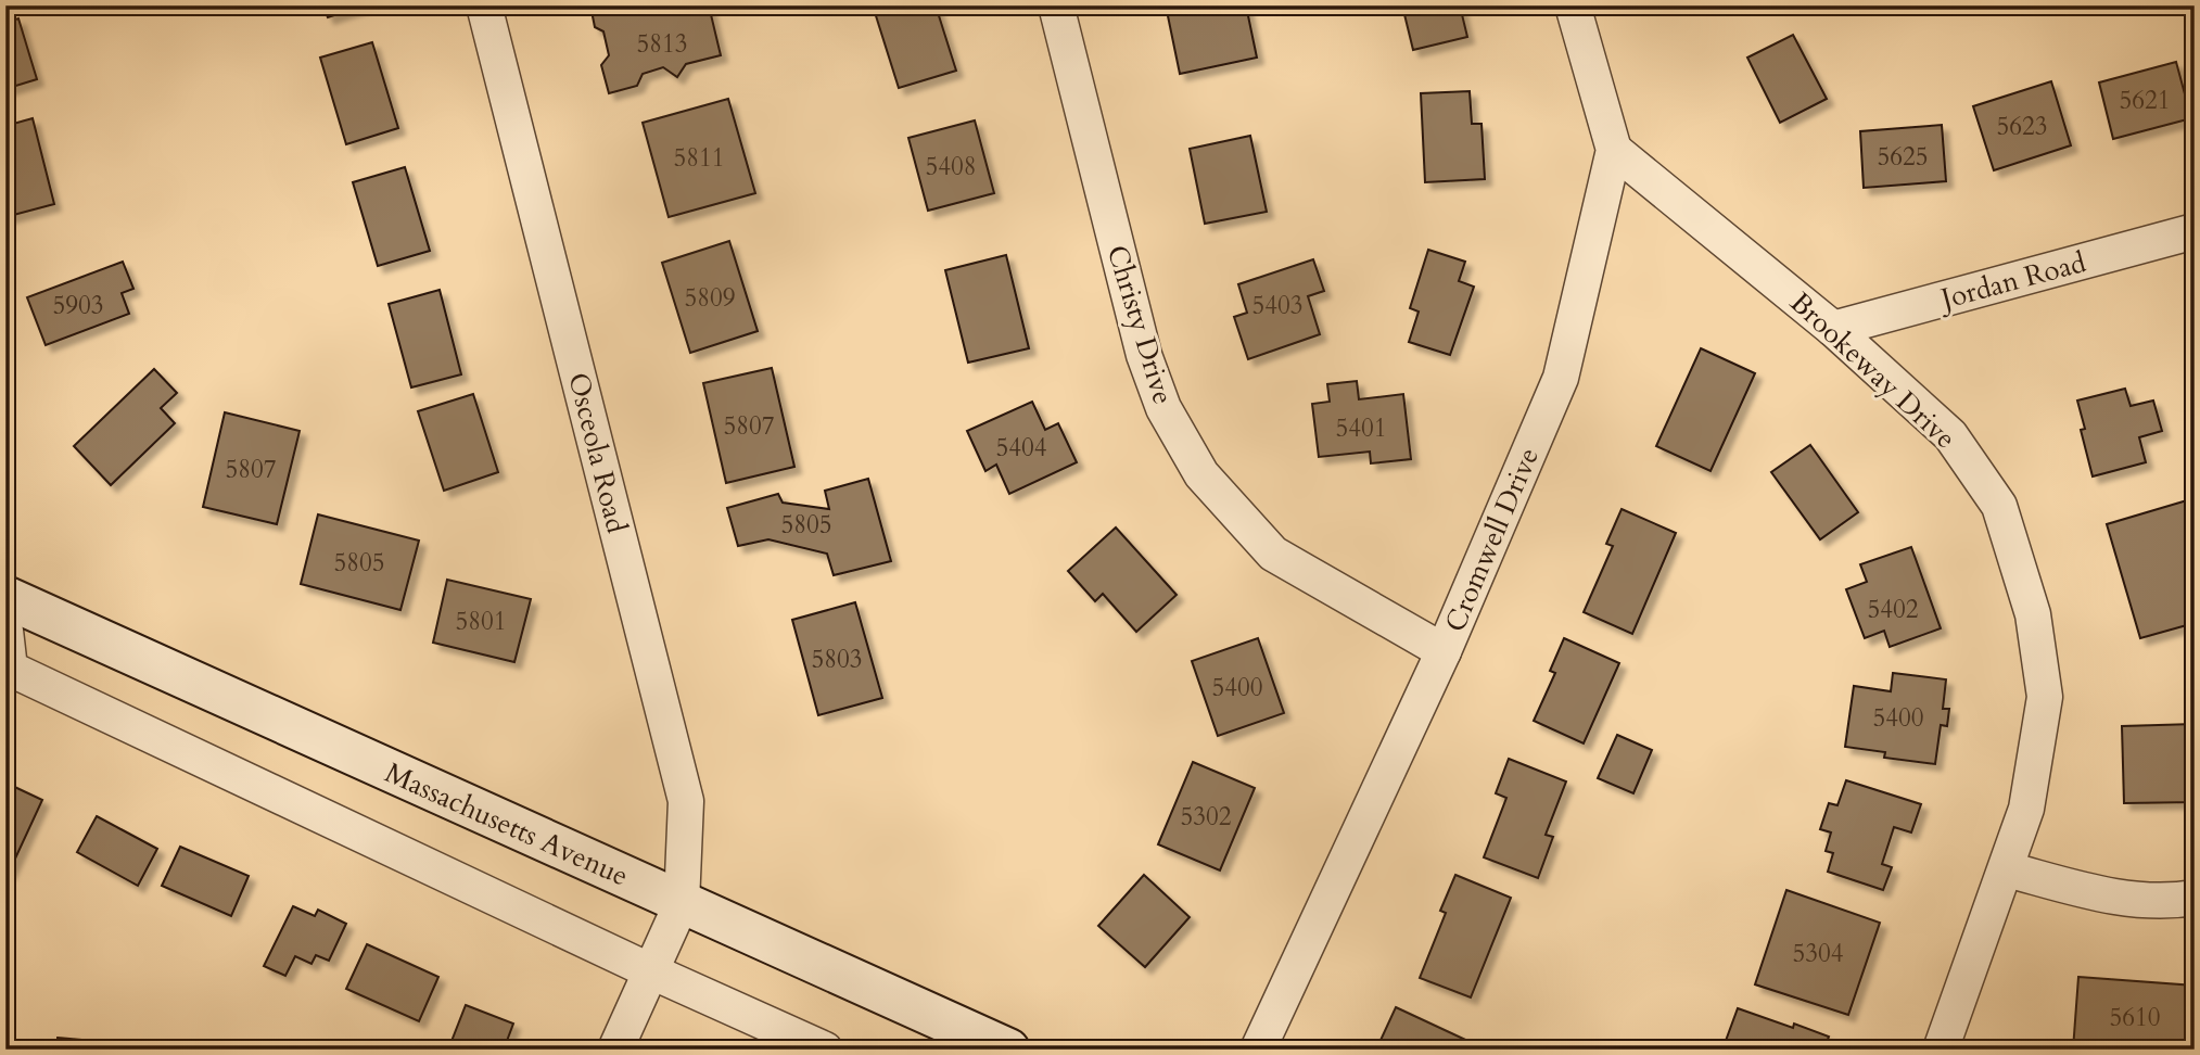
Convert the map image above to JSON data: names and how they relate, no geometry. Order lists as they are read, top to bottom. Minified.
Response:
{"streets":{"main road":["Massachusetts Avenue"],"street":["Jordan Road","Christy Drive","Brookeway Drive","Osceola Road","Cromwell Drive"]},"crossings":[["Jordan Road","Brookeway Drive"],["Christy Drive","Cromwell Drive"],["Brookeway Drive","Cromwell Drive"],["Osceola Road","Massachusetts Avenue"]],"house_numbers":["5813","5621","5623","5625","5811","5408","5809","5903","5403","5807","5401","5404","5807","5805","5805","5402","5801","5803","5400","5400","5302","5304","5610"]}
